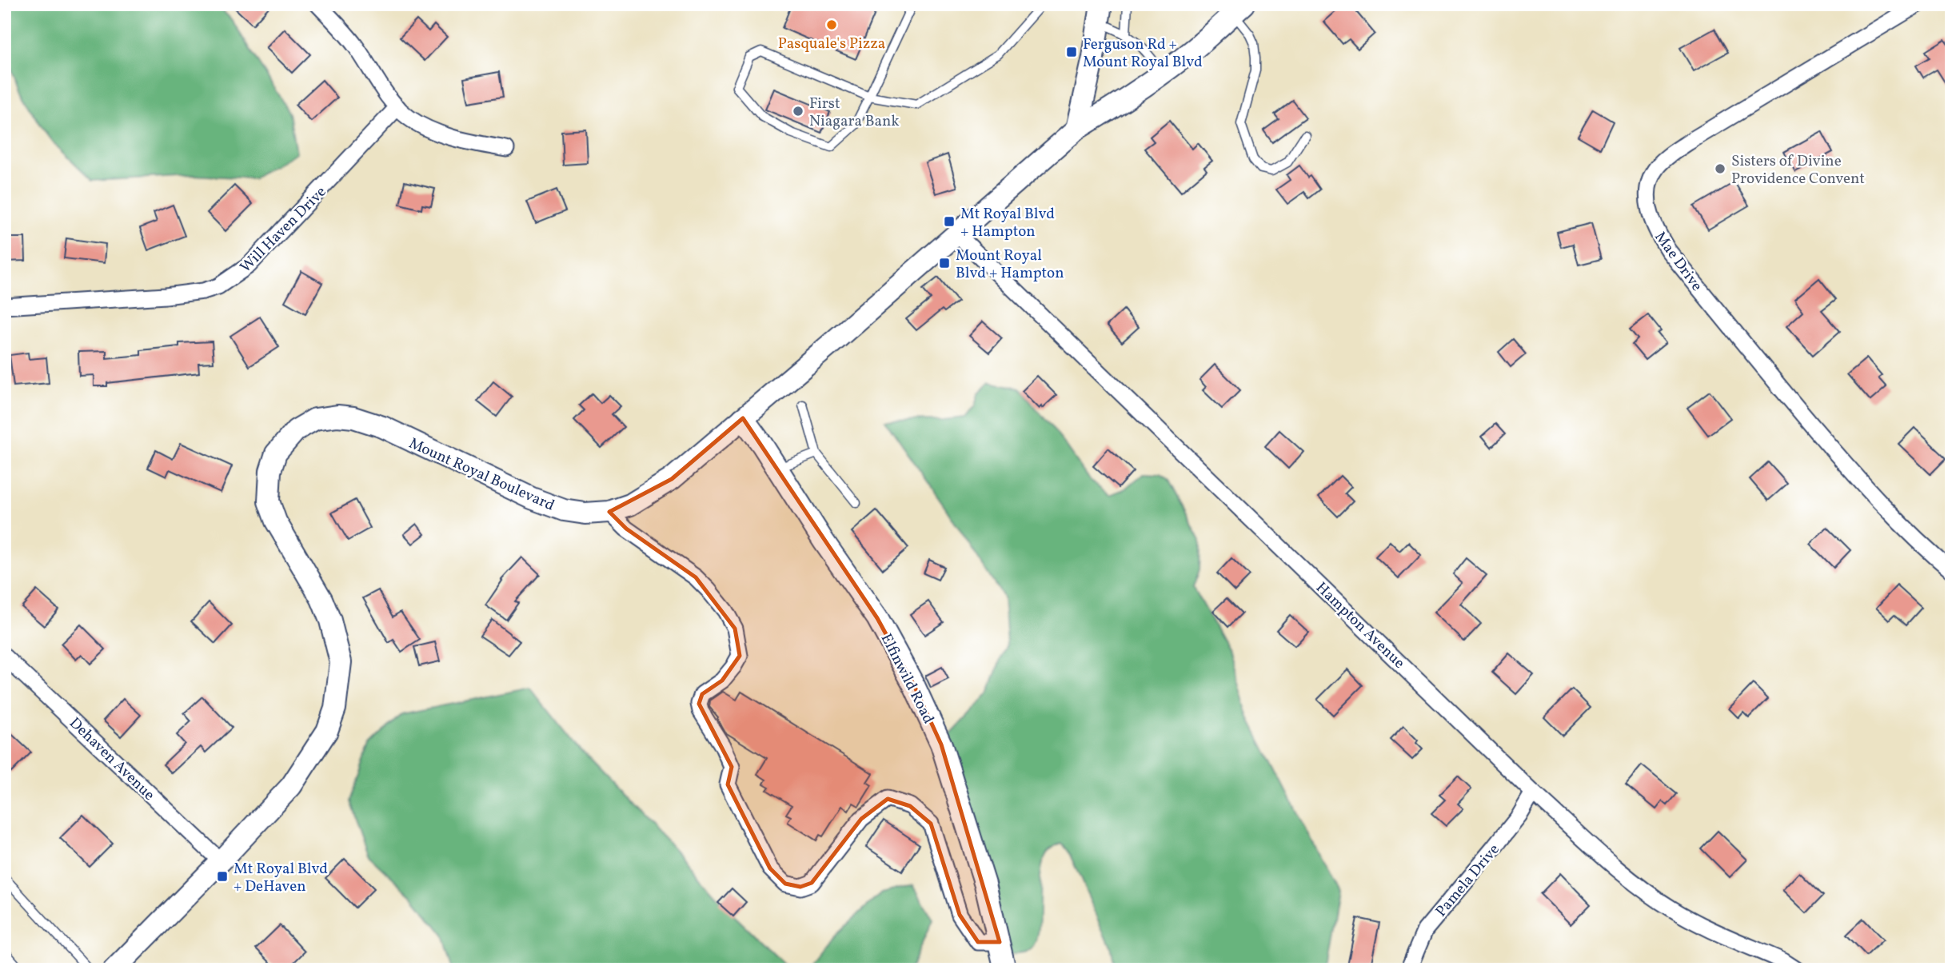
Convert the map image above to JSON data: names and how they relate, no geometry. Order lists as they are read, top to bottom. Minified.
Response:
{"streets":{"main road":["Mount Royal Boulevard","Elfinwild Road"],"street":["Will Haven Drive","Mae Drive","Hampton Avenue","Dehaven Avenue","Pamela Drive"]},"crossings":[["Mount Royal Boulevard","Hampton Avenue"],["Mount Royal Boulevard","Elfinwild Road"],["Mount Royal Boulevard","Dehaven Avenue"],["Hampton Avenue","Pamela Drive"]],"places":{"other":["Pasquale's Pizza","First Niagara Bank","Sisters of Divine Providence Convent"],"transit":["Ferguson Rd + Mount Royal Blvd","Mt Royal Blvd + Hampton","Mount Royal Blvd + Hampton","Mt Royal Blvd + DeHaven"]}}
